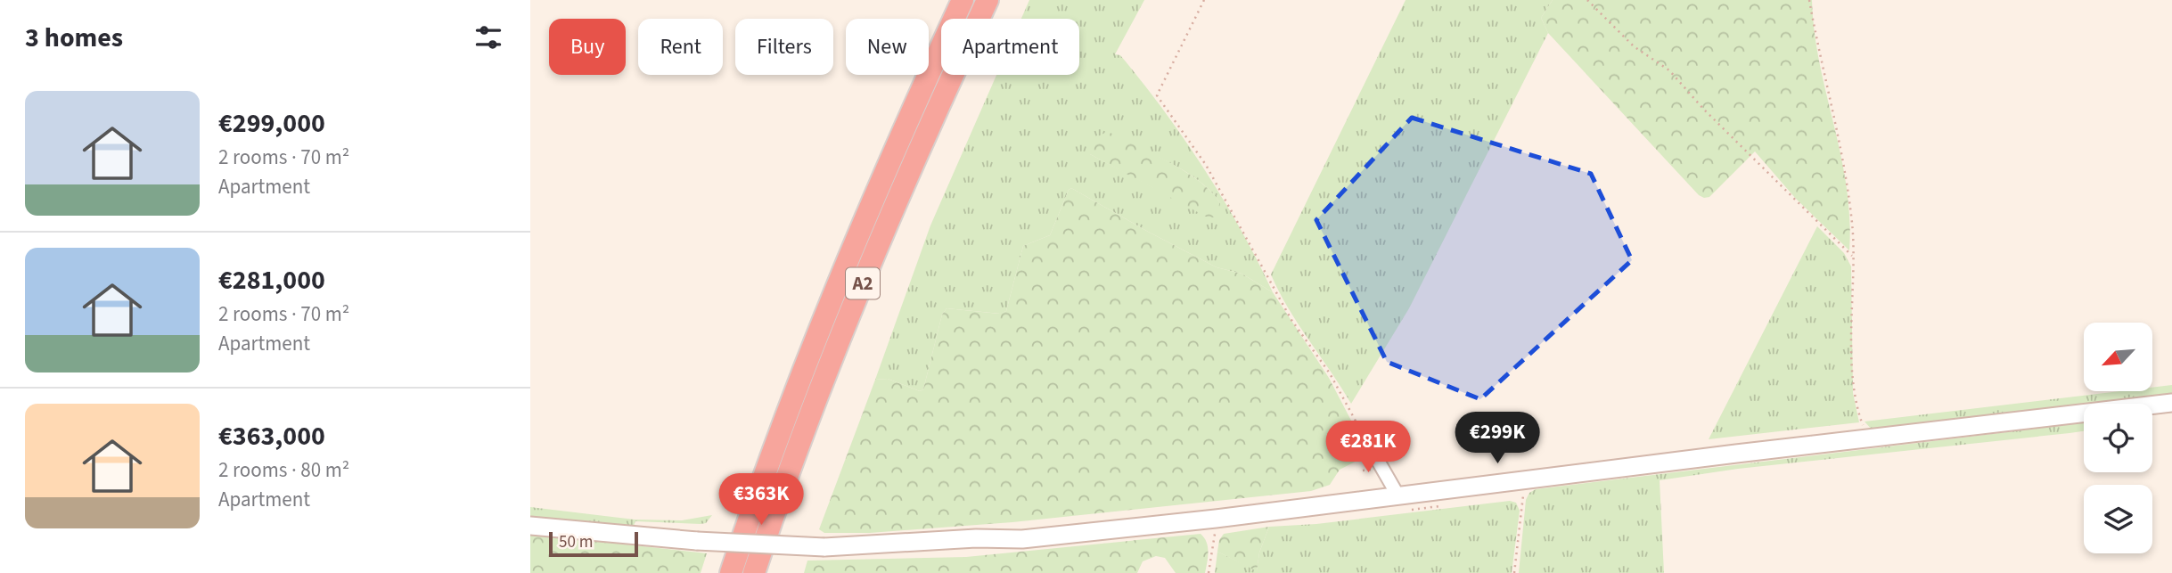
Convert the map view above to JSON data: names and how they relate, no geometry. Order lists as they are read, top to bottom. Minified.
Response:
{"streets":{"highway":["A2"]},"scale_bar":"50 m","north":"bottom left","page":{"heading":"3 homes","chip":["Buy","Rent","Filters","New","Apartment"],"list":[{"name":"€299,000","note":"2 rooms · 70 m² · Apartment"},{"name":"€281,000","note":"2 rooms · 70 m² · Apartment"},{"name":"€363,000","note":"2 rooms · 80 m² · Apartment"}],"price":["€299K","€281K","€363K"],"scale":"50 m"}}
